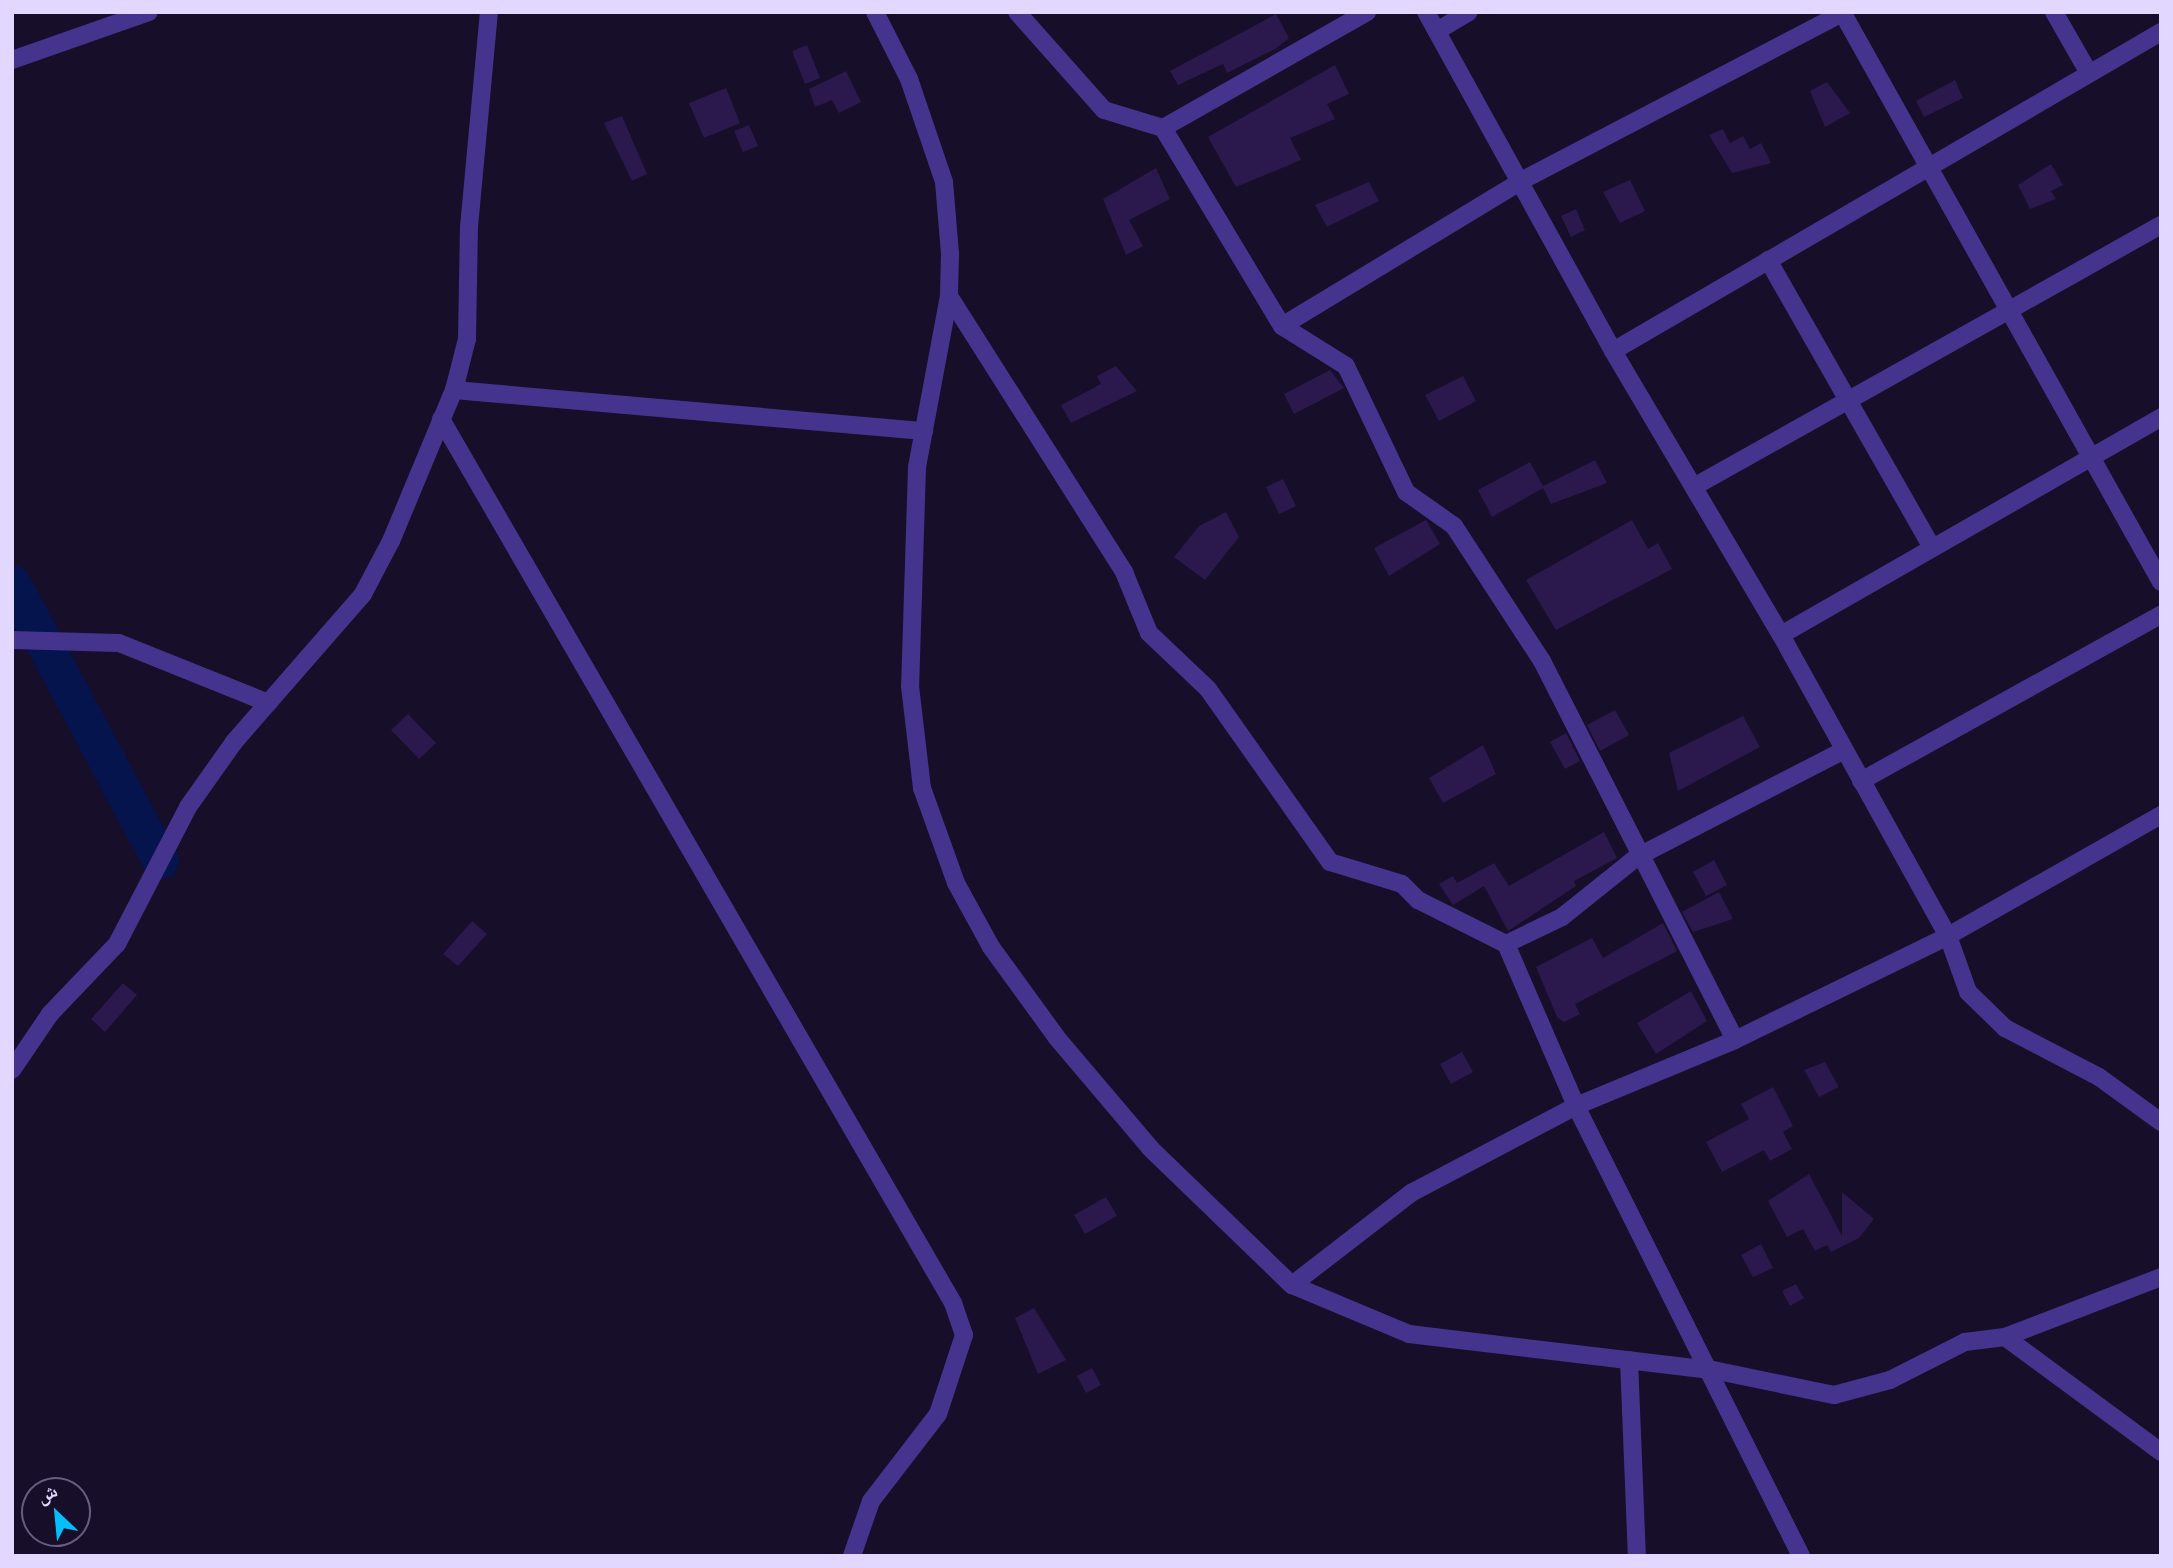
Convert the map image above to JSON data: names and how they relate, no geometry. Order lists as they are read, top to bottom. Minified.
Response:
{"north":"top left"}
